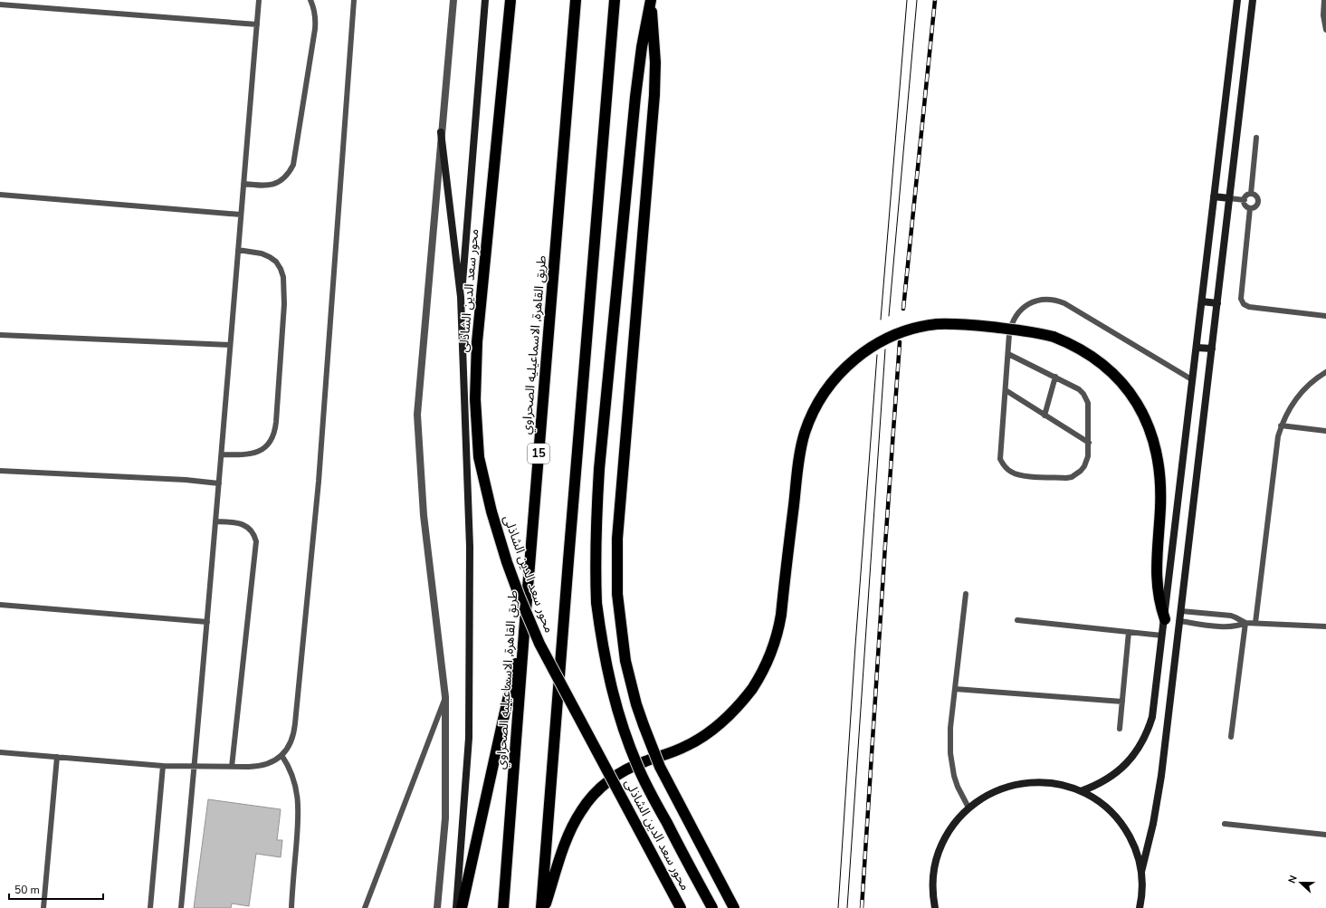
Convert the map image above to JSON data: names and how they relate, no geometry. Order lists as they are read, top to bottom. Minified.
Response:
{"streets":{"highway":["محور سعد الدين الشاذلى","طريق القاهرة, الاسماعيليه الصحراوي","15"]},"scale_bar":"50 m","north":"left"}
